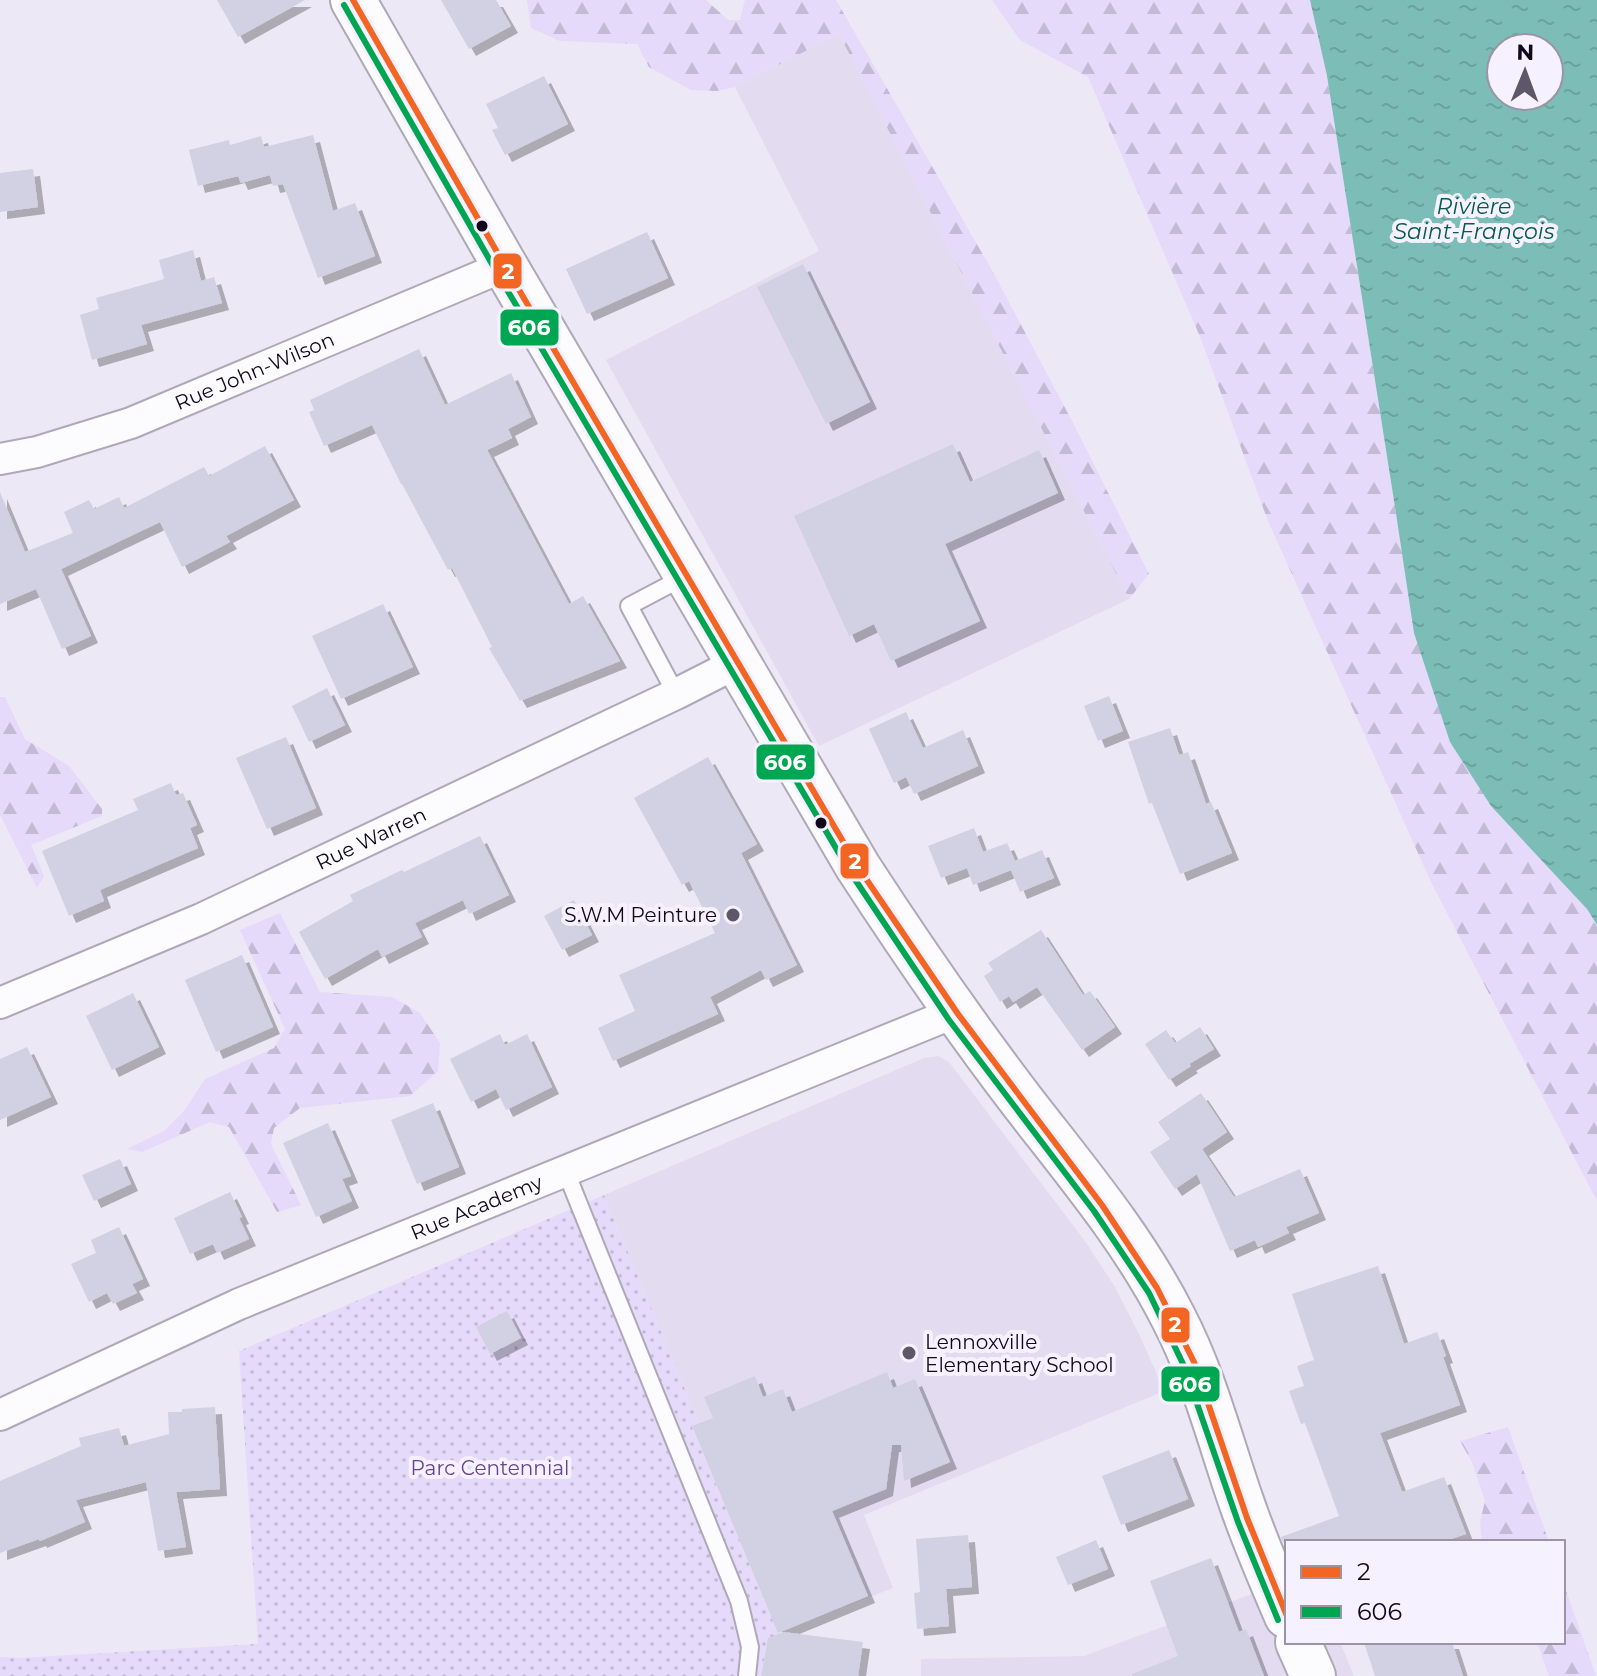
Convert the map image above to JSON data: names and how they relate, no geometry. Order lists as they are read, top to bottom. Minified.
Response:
{"streets":{"street":["Rue John-Wilson","Rue Warren","Rue Academy"]},"water":["Rivière Saint-François"],"parks":["Parc Centennial"],"places":["S.W.M Peinture","Lennoxville Elementary School"],"lines":["transit line 2","transit line 606"],"legend":["2","606"],"north":"top"}
